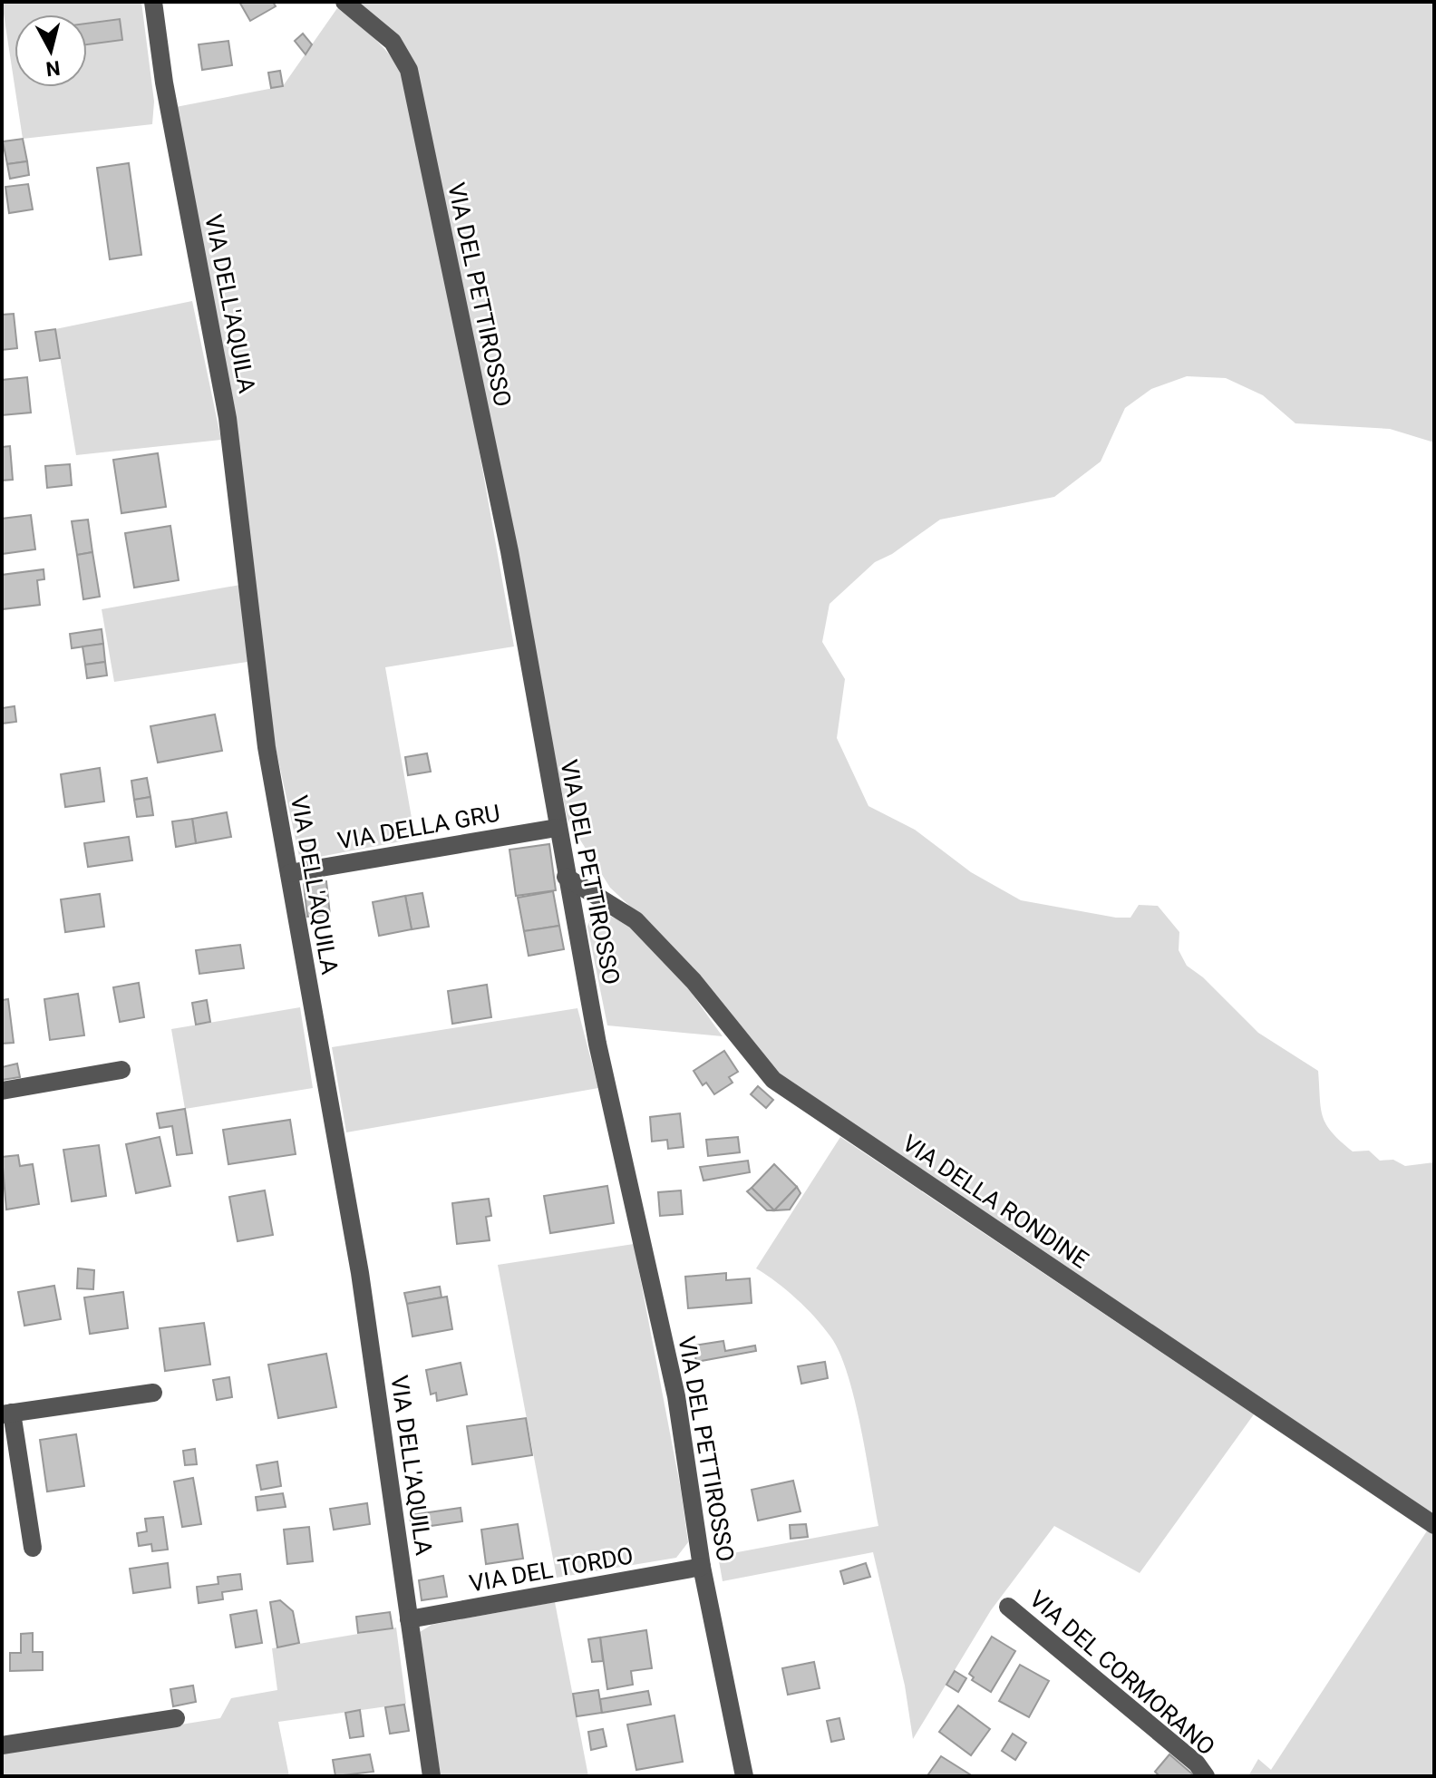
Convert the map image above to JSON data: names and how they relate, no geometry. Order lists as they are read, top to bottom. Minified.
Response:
{"streets":{"street":["VIA DEL PETTIROSSO","VIA DELL'AQUILA","VIA DELLA GRU","VIA DELLA RONDINE","VIA DEL TORDO","VIA DEL CORMORANO"]},"crossings":[["VIA DEL PETTIROSSO","VIA DELLA GRU"],["VIA DEL PETTIROSSO","VIA DELLA RONDINE"],["VIA DEL PETTIROSSO","VIA DEL TORDO"],["VIA DELL'AQUILA","VIA DELLA GRU"],["VIA DELL'AQUILA","VIA DEL TORDO"]],"north":"bottom"}
